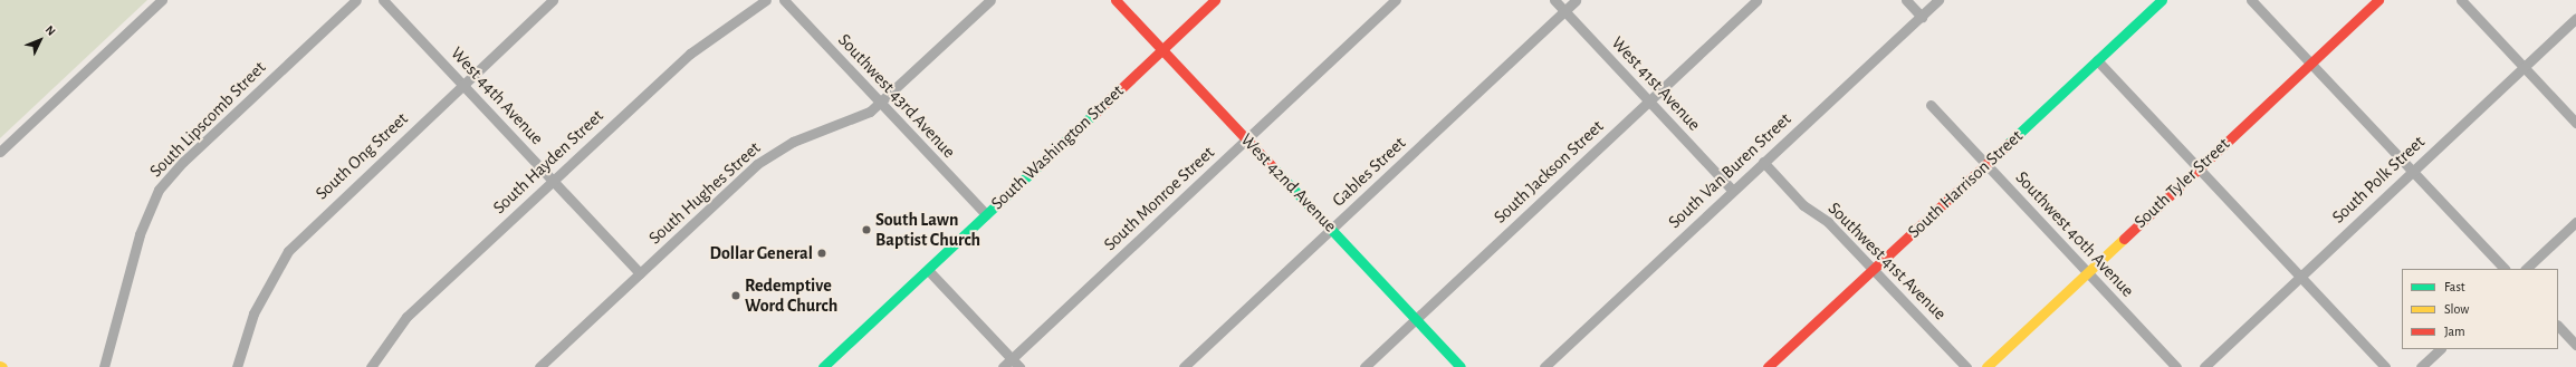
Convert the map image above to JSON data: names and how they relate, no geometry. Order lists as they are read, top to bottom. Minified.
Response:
{"streets":{"main road":["South Washington Street","West 42nd Avenue","South Tyler Street","South Harrison Street"],"street":["West 41st Avenue","West 44th Avenue","Southwest 43rd Avenue","South Lipscomb Street","South Ong Street","South Hayden Street","South Van Buren Street","Gables Street","South Jackson Street","South Polk Street","South Hughes Street","South Monroe Street","Southwest 40th Avenue","Southwest 41st Avenue"]},"crossings":[["West 41st Avenue","South Van Buren Street"],["West 41st Avenue","Gables Street"],["West 41st Avenue","South Jackson Street"],["West 44th Avenue","South Ong Street"],["West 44th Avenue","South Hayden Street"],["West 44th Avenue","South Hughes Street"],["Southwest 43rd Avenue","South Washington Street"],["Southwest 43rd Avenue","South Hughes Street"],["South Washington Street","West 42nd Avenue"],["South Van Buren Street","Southwest 41st Avenue"],["Gables Street","West 42nd Avenue"],["South Jackson Street","West 42nd Avenue"],["West 42nd Avenue","South Monroe Street"],["South Tyler Street","Southwest 40th Avenue"],["South Harrison Street","Southwest 40th Avenue"],["South Harrison Street","Southwest 41st Avenue"]],"places":["South Lawn Baptist Church","Dollar General","Redemptive Word Church"],"legend":["Fast","Slow","Jam"],"north":"top right"}
